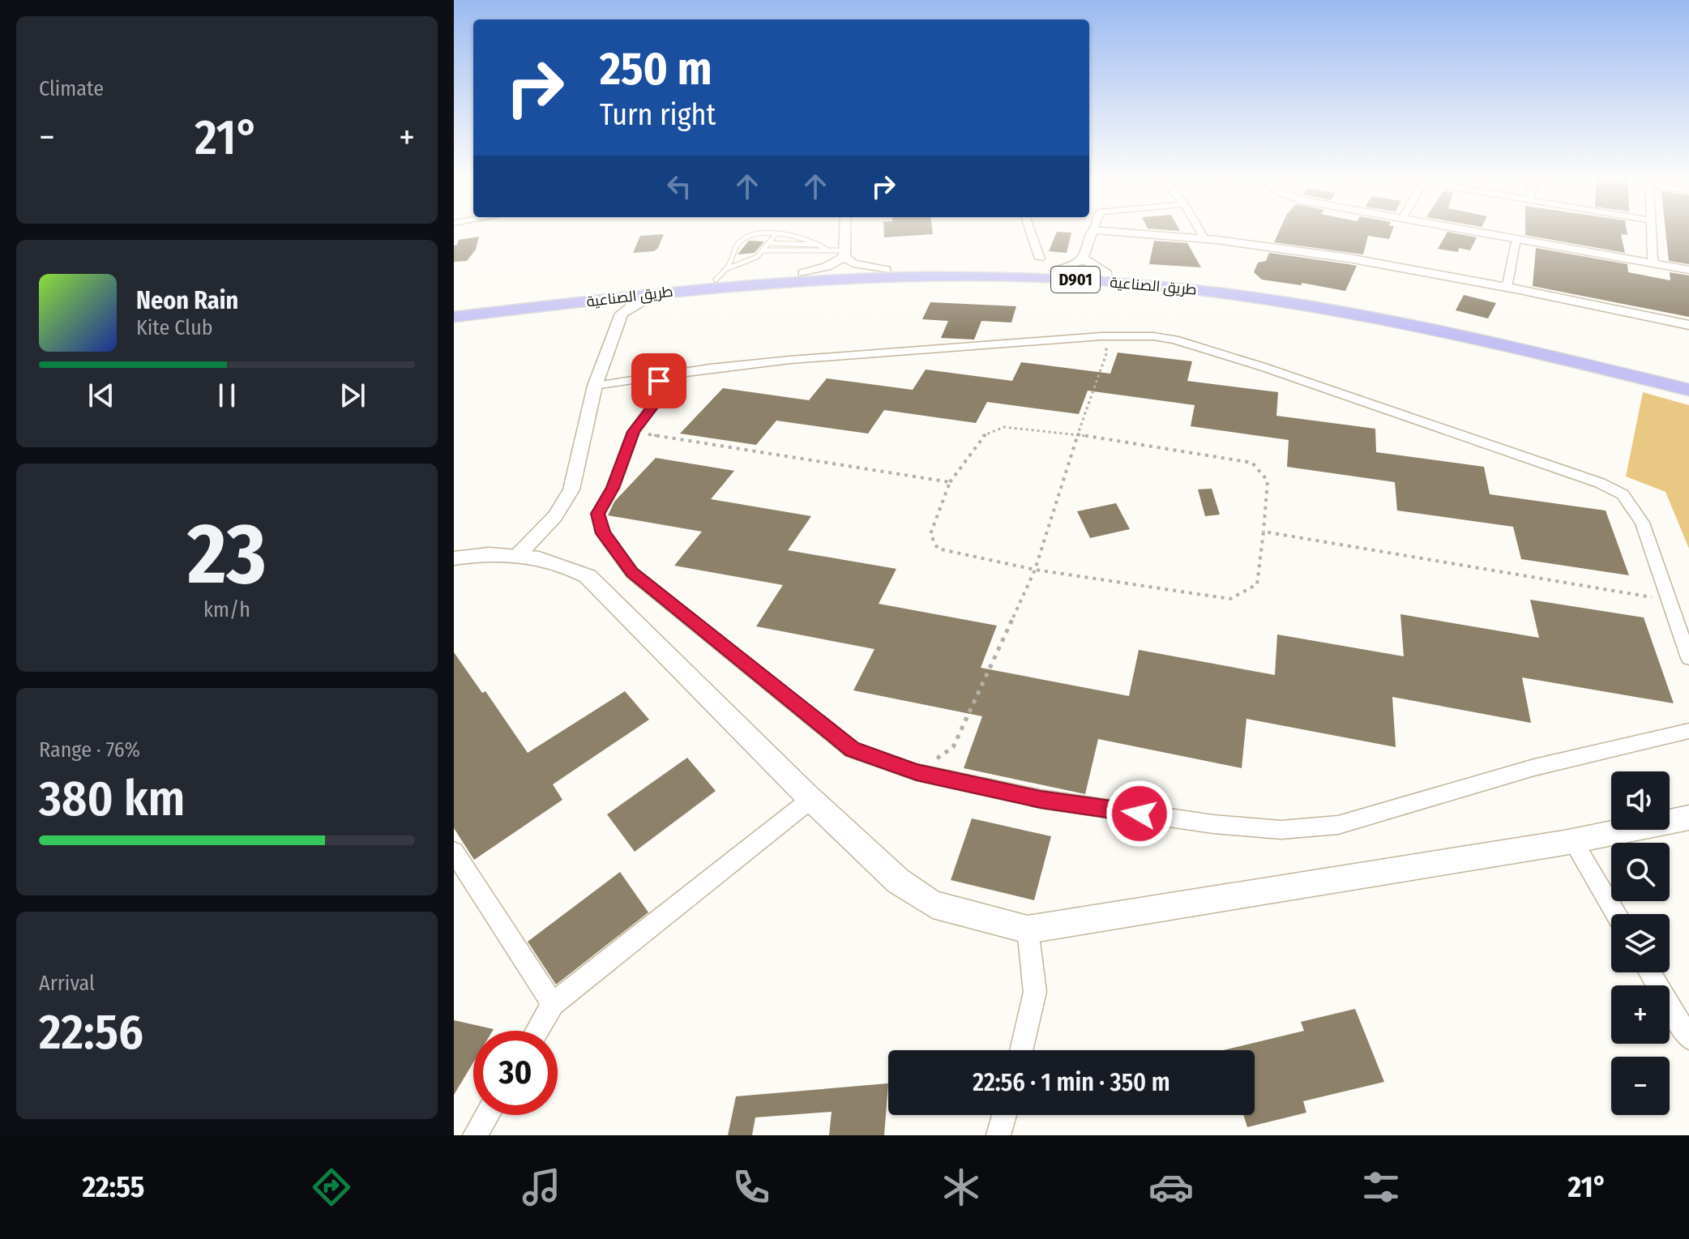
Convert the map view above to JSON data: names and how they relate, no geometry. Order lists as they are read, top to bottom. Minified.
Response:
{"streets":{"highway":["D901","طريق الصناعية"]},"page":{"tile":["Climate",["23","km/h"],["Range · 76%","380 km"],["Arrival","22:56"]],"turn":["250 m","Turn right"],"heat":["−","21°","+"],"song":["Neon Rain","Kite Club"],"map_buttons":["+","−"],"limit":"30","trip":"22:56 · 1 min · 350 m","tabs":["22:55","21°"]}}
